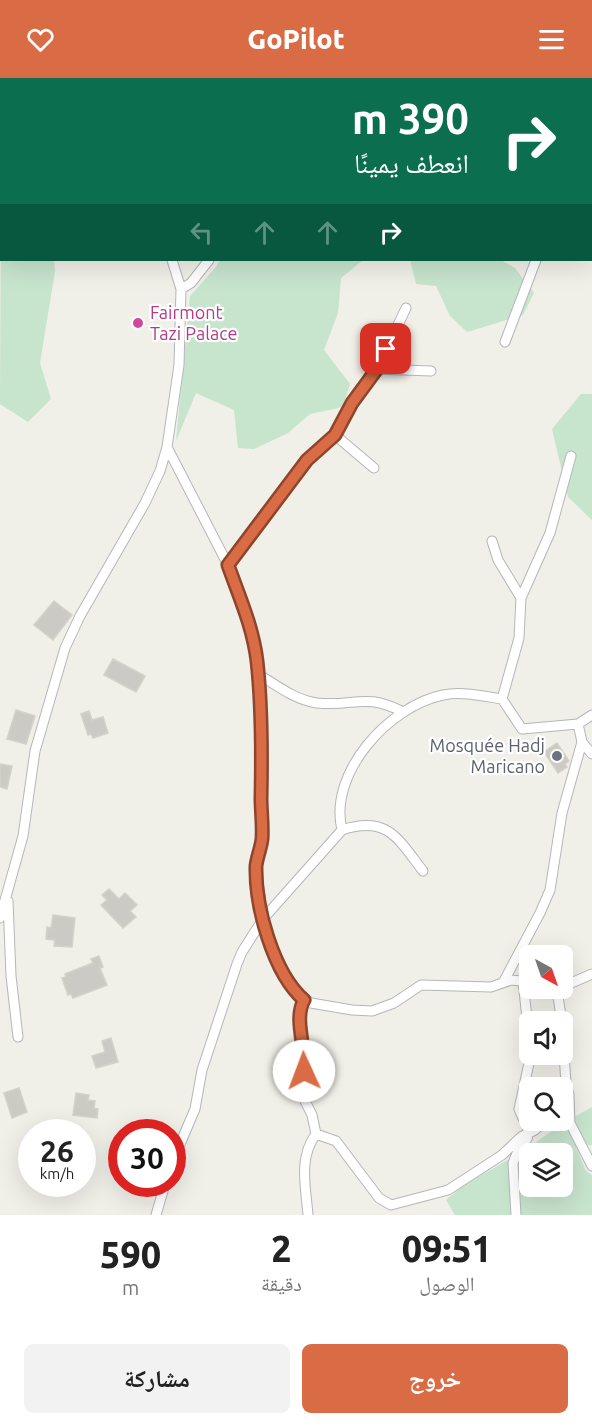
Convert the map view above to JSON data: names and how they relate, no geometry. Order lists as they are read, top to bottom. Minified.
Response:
{"places":["Fairmont Tazi Palace","Mosquée Hadj Maricano"],"north":"bottom right","page":{"header":"GoPilot","turn":["390 m","انعطف يمينًا"],"speed":"26 km/h","limit":"30","eta":["09:51","الوصول","2","دقيقة","590","m"],"buttons":["خروج","مشاركة"]}}
